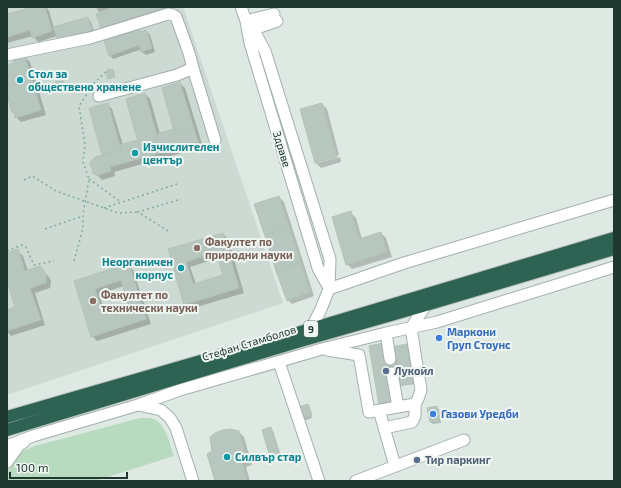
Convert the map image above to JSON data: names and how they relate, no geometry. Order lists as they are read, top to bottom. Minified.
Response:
{"streets":{"highway":["9","Стефан Стамболов"]},"places":["Стол за обществено хранене","Изчислителен център","Факултет по природни науки","Неорганичен корпус","Факултет по технически науки","Маркони Груп Стоунс","Лукойл","Газови Уредби","Силвър стар","Тир паркинг"],"scale_bar":"100 m"}
